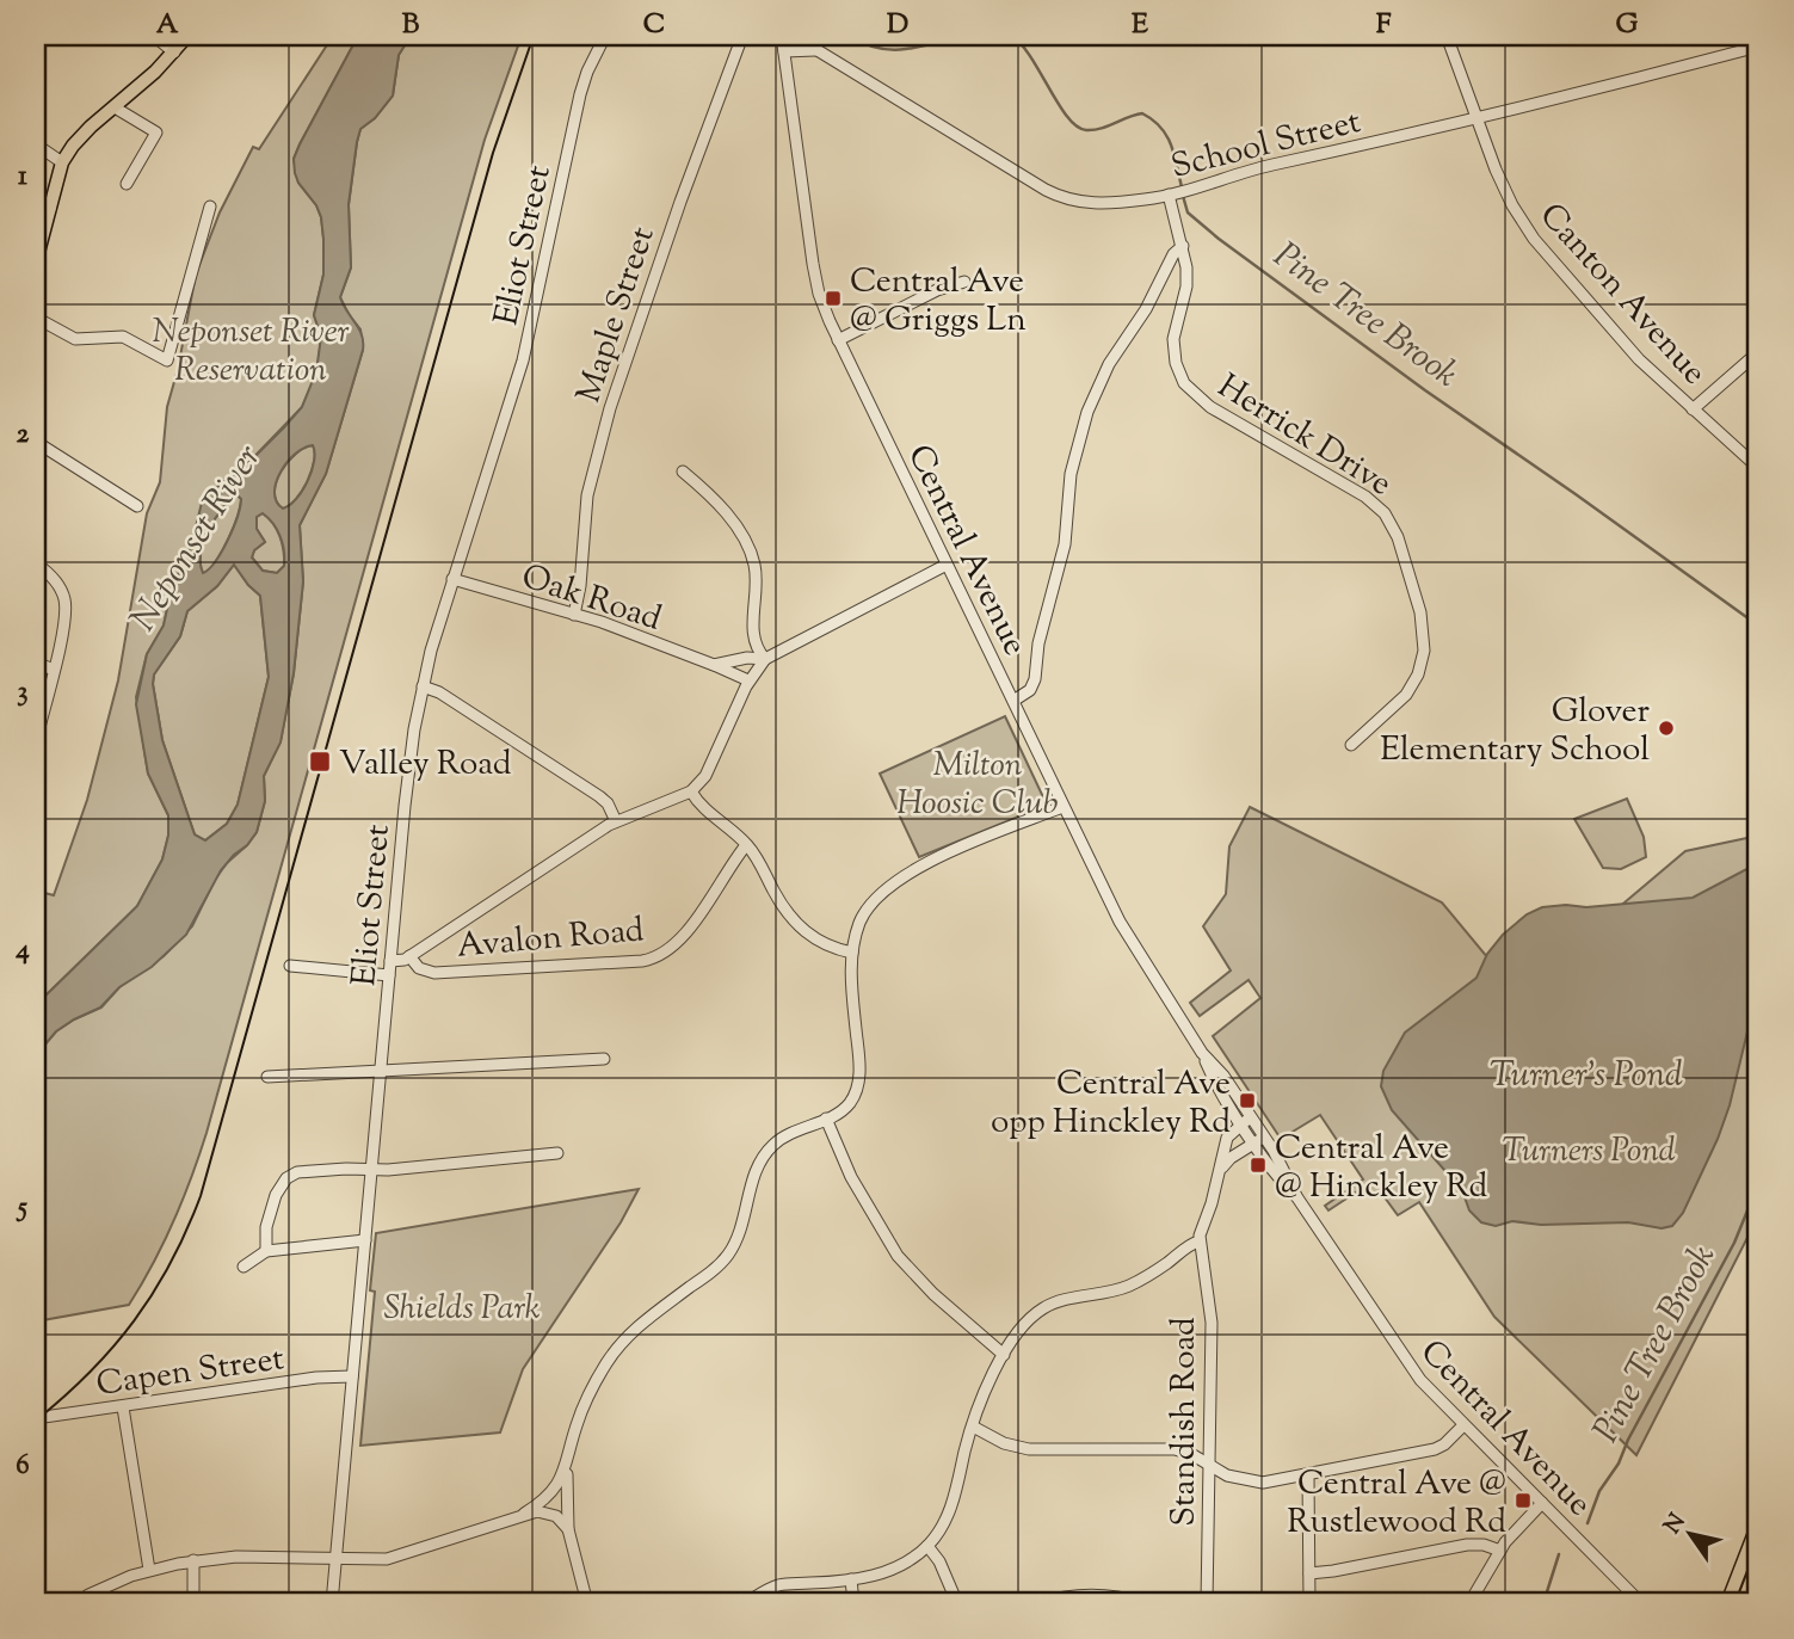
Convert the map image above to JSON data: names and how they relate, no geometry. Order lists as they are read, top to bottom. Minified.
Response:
{"streets":{"street":["School Street","Eliot Street","Canton Avenue","Maple Street","Herrick Drive","Central Avenue","Oak Road","Avalon Road","Capen Street","Standish Road"]},"crossings":[["School Street","Canton Avenue"],["School Street","Herrick Drive"],["Eliot Street","Oak Road"],["Eliot Street","Capen Street"],["Maple Street","Oak Road"]],"water":["Pine Tree Brook","Neponset River","Turner's Pond"],"parks":["Neponset River Reservation","Milton Hoosic Club","Turners Pond","Shields Park"],"places":{"transit":["Central Ave @ Griggs Ln","Valley Road","Central Ave opp Hinckley Rd","Central Ave @ Hinckley Rd","Central Ave @ Rustlewood Rd"],"other":["Glover Elementary School"]},"north":"top left","grid":{"columns":["A","B","C","D","E","F","G"],"rows":["1","2","3","4","5","6"]}}
